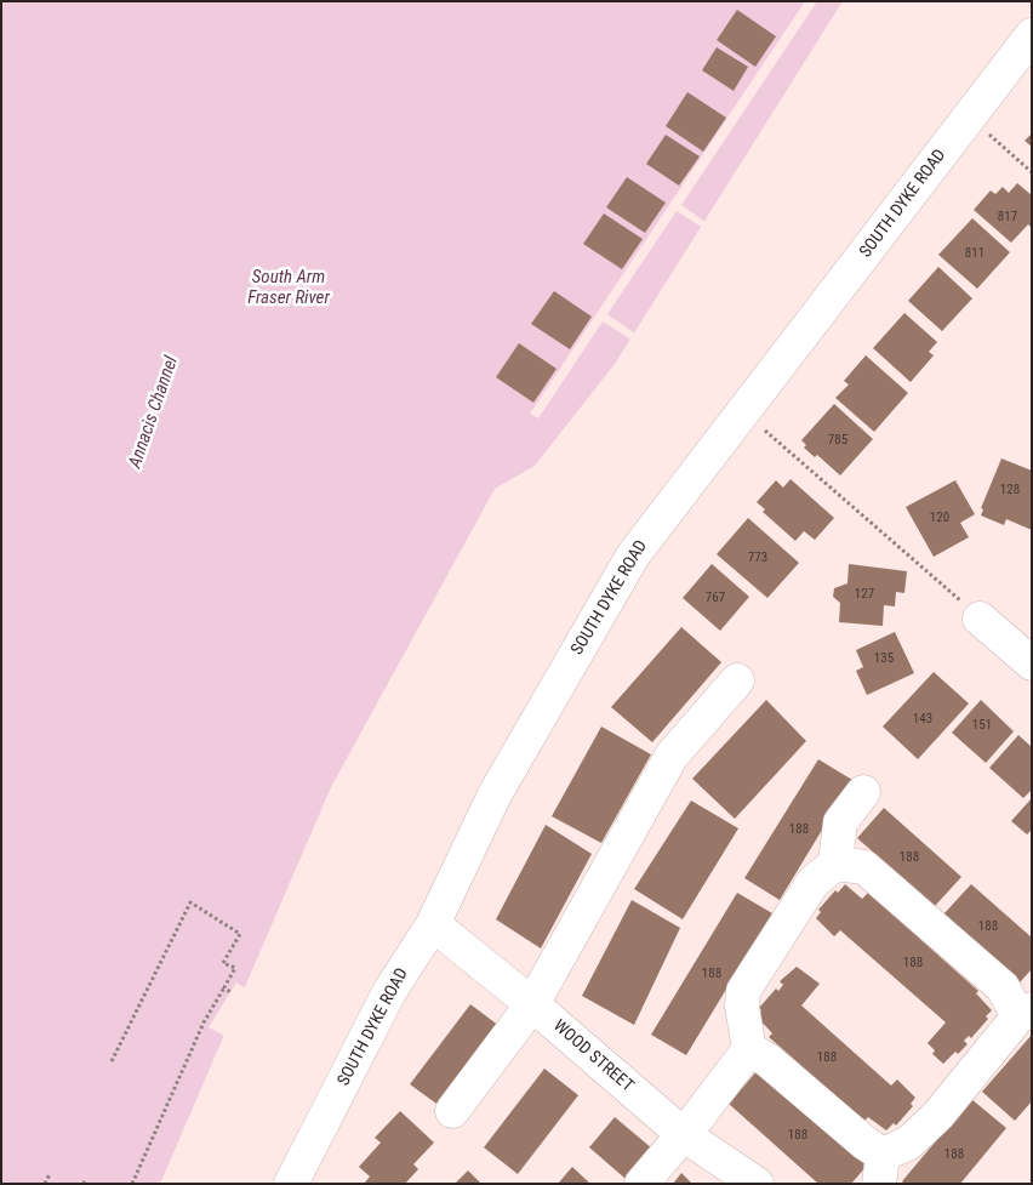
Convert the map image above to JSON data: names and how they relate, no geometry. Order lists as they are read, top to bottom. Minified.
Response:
{"streets":{"street":["SOUTH DYKE ROAD","WOOD STREET"]},"crossings":[["SOUTH DYKE ROAD","WOOD STREET"]],"water":["South Arm Fraser River","Annacis Channel"],"house_numbers":["817","811","785","128","120","773","127","767","135","143","151","188","188","188","188","188","188","188","188"]}
